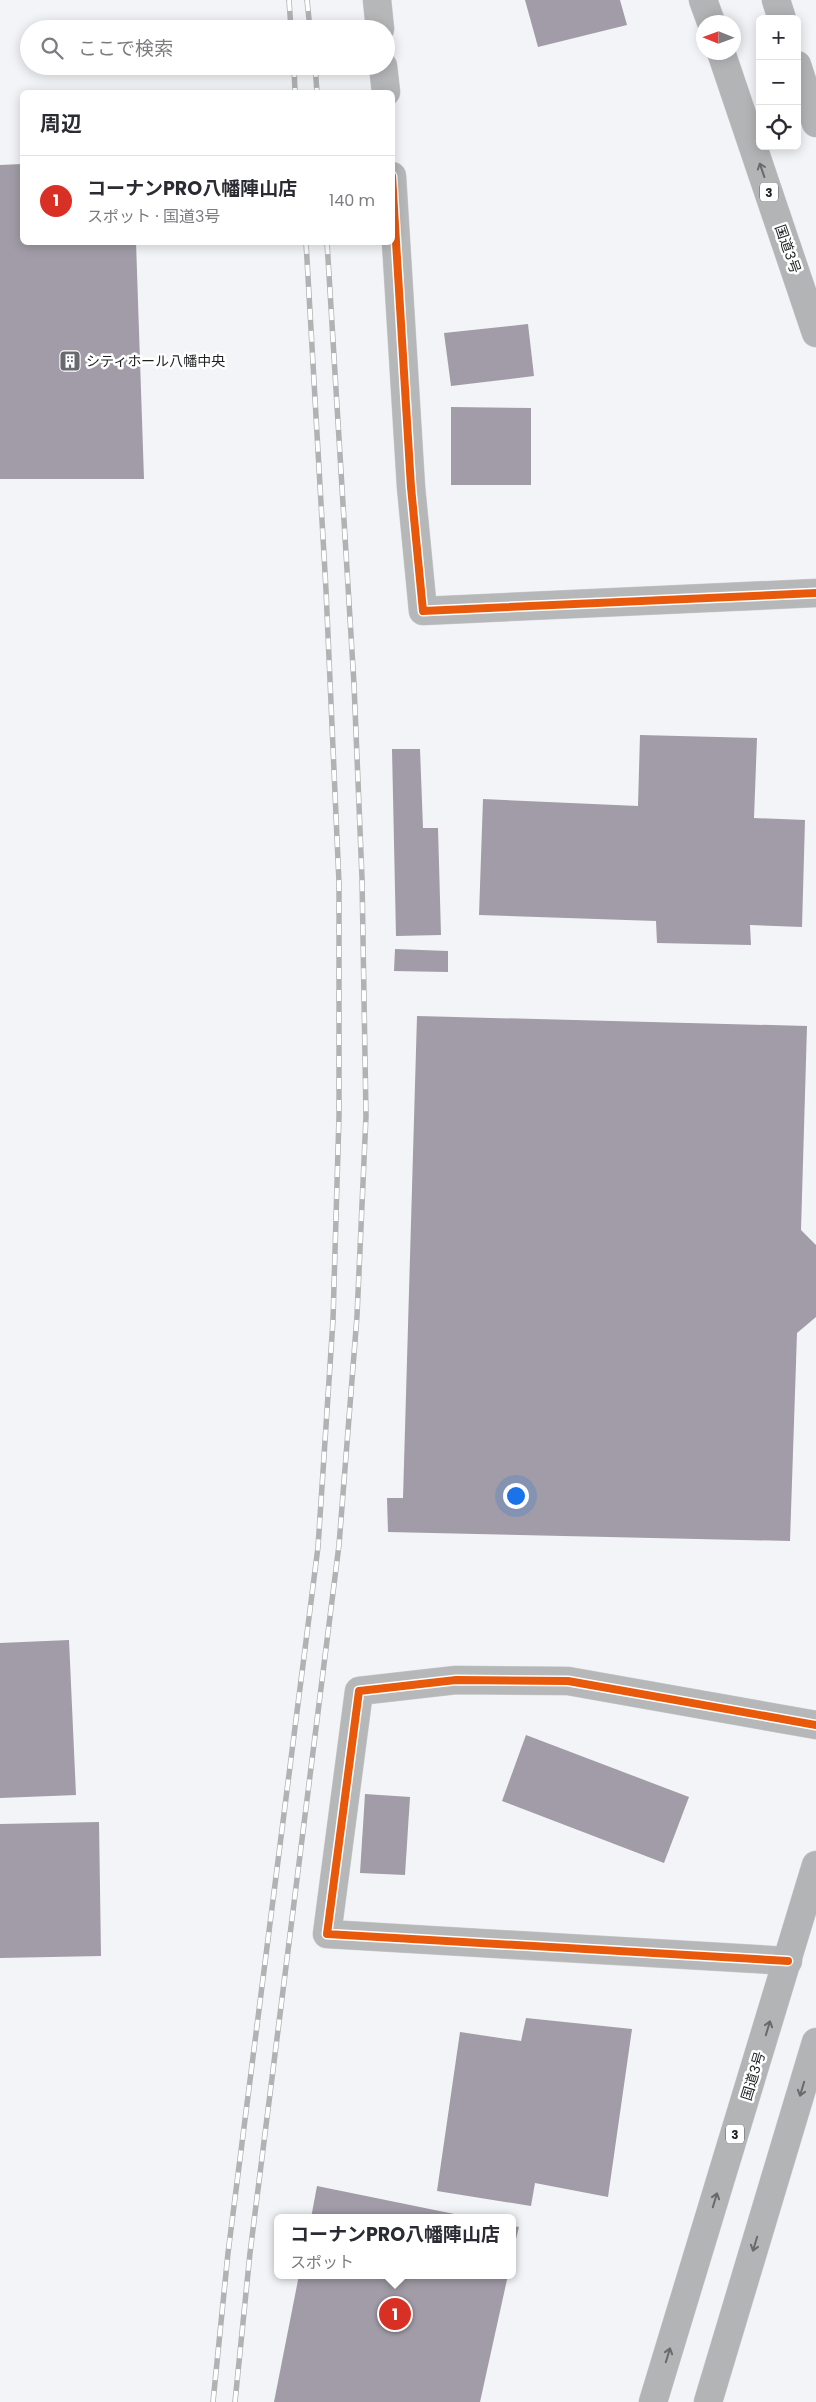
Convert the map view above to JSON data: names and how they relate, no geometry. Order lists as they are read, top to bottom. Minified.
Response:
{"streets":{"highway":["3","国道3号"]},"places":{"building":["シティホール八幡中央"]},"north":"left","page":{"map_buttons":["+","−"],"search":"ここで検索","heading":"周辺","list":[{"mark":"1","name":"コーナンPRO八幡陣山店","note":"スポット · 国道3号","value":"140 m"}],"popup":["コーナンPRO八幡陣山店","スポット"],"pins":"1"}}
